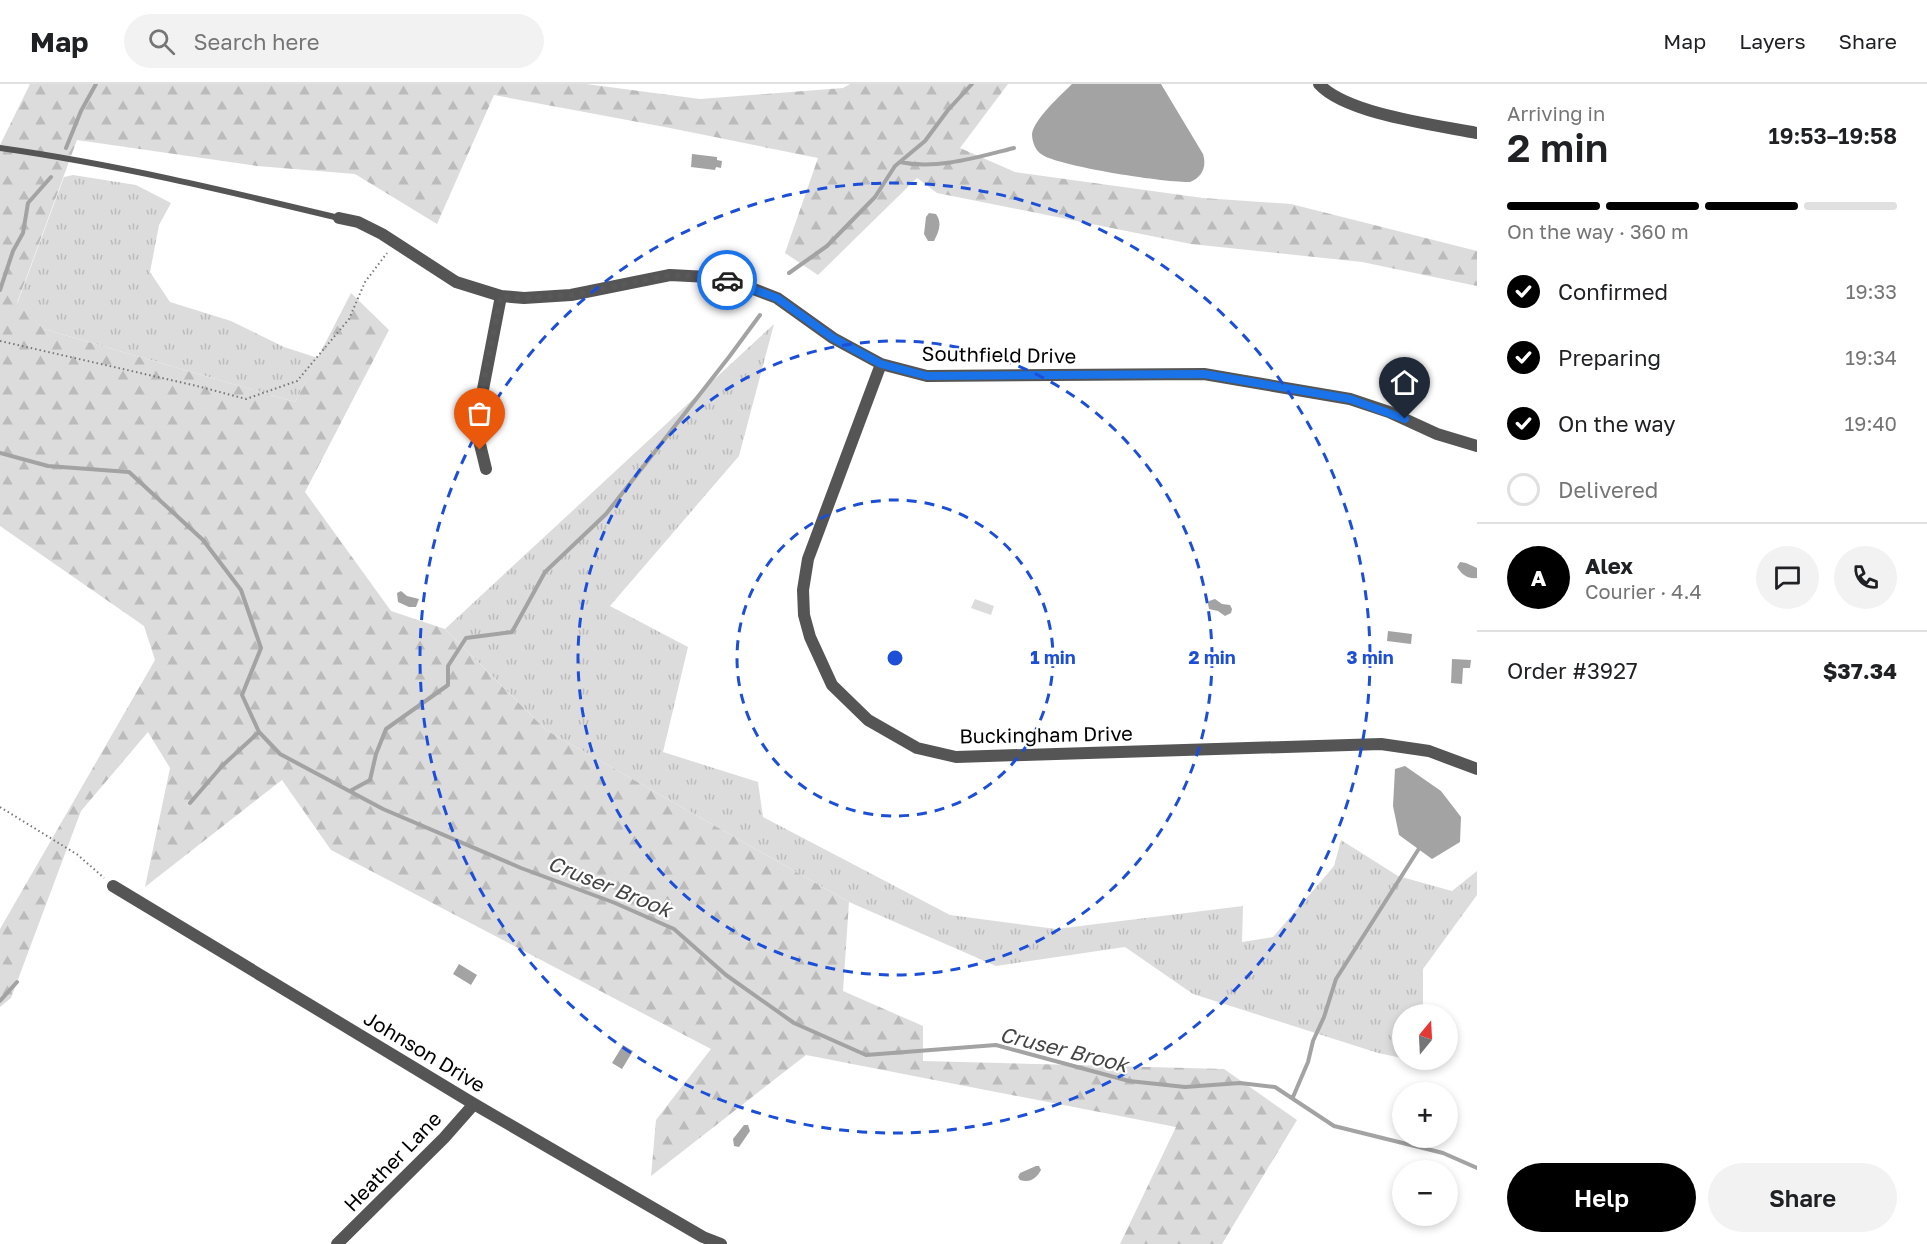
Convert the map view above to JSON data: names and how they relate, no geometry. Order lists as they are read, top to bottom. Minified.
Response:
{"streets":{"street":["Southfield Drive","Buckingham Drive","Johnson Drive","Heather Lane"]},"crossings":[["Southfield Drive","Buckingham Drive"],["Johnson Drive","Heather Lane"]],"water":["Cruser Brook"],"north":"top","page":{"header":"Map","search":"Search here","nav":["Map","Layers","Share"],"heading":["2 min","Arriving in","19:53–19:58"],"panel":["Alex","Courier · 4.4","Order #3927","$37.34"],"bar":"On the way · 360 m","list":[["Confirmed","19:33"],["Preparing","19:34"],["On the way","19:40"],"Delivered"],"round":"A","map_buttons":["+","−"],"buttons":["Help","Share"]},"rings":["1 min","2 min","3 min"]}
